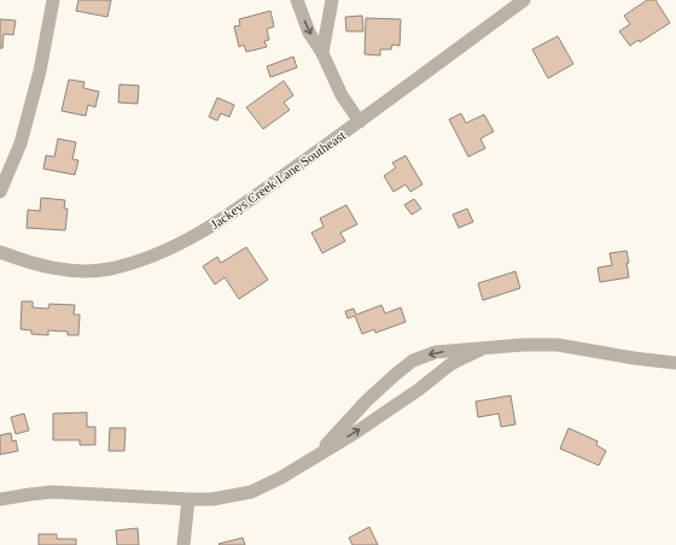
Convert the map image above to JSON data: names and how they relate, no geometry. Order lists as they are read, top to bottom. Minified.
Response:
{"streets":{"street":["Jackeys Creek Lane Southeast"]}}
